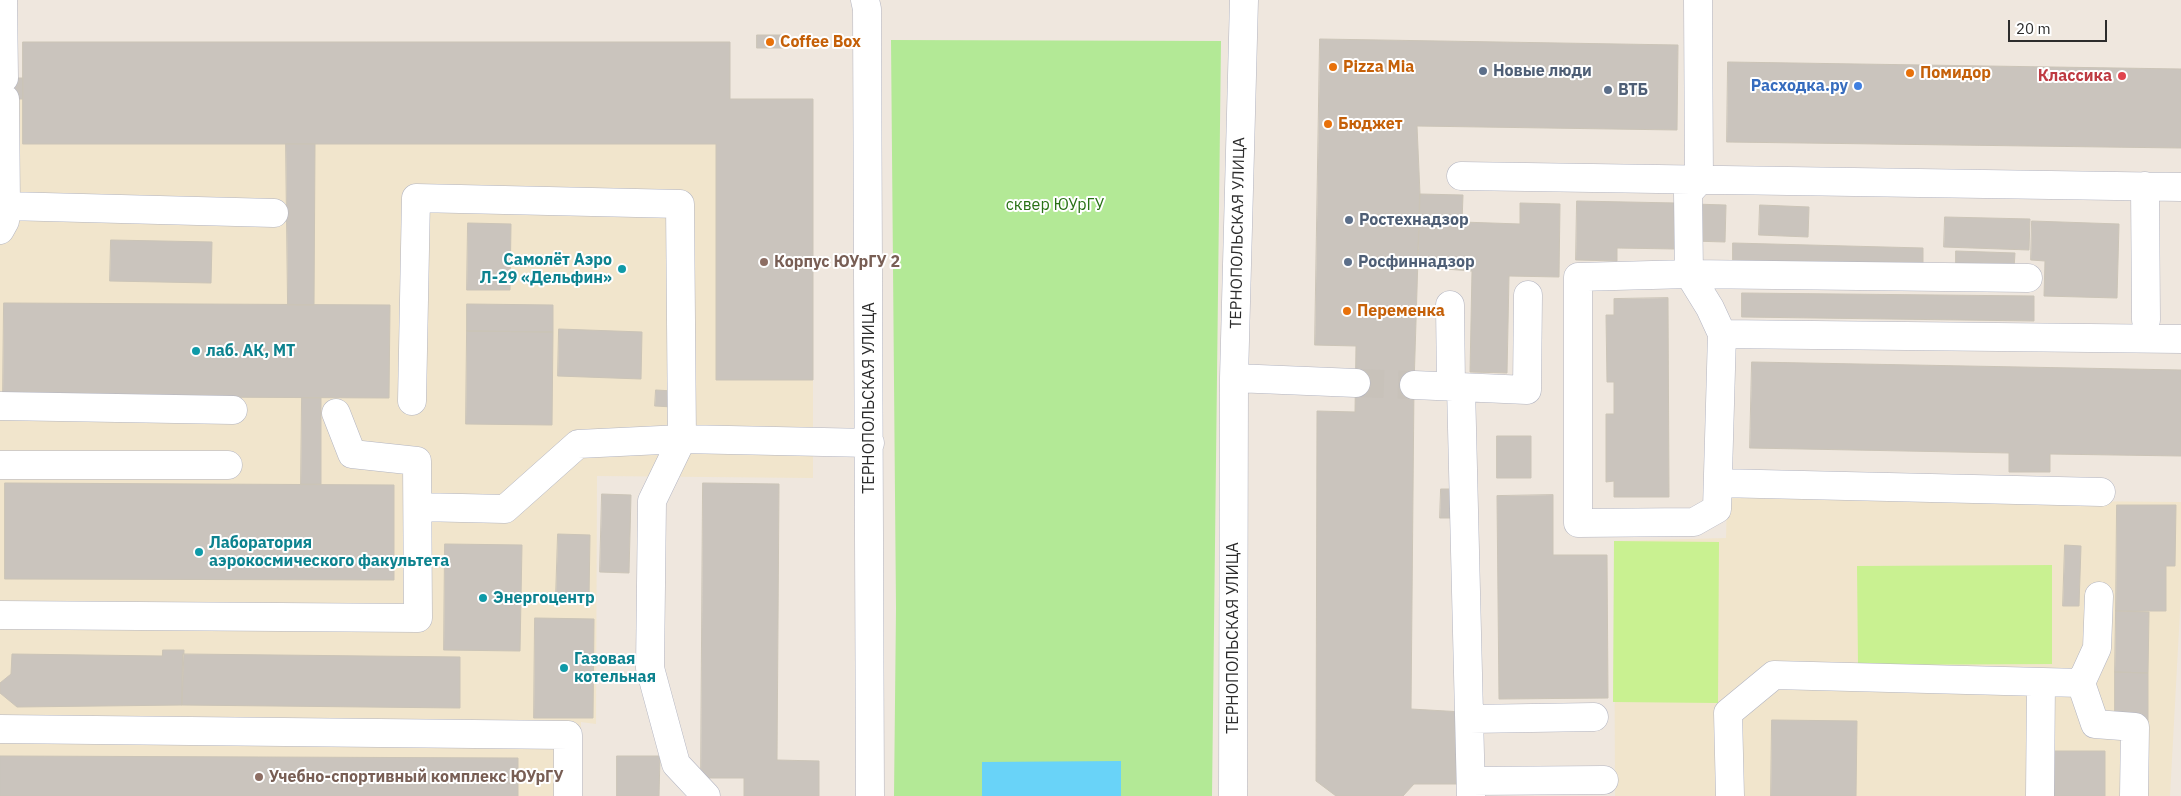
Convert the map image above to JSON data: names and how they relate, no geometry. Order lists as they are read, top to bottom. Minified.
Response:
{"streets":{"street":["ТЕРНОПОЛЬСКАЯ УЛИЦА"]},"parks":["сквер ЮУрГУ"],"places":["Coffee Box","Pizza Mia","Новые люди","Помидор","Классика","Расходка.ру","ВТБ","Бюджет","Ростехнадзор","Корпус ЮУрГУ 2","Росфиннадзор","Самолёт Аэро Л-29 «Дельфин»","Переменка","лаб. АК, МТ","Лаборатория аэрокосмического факультета","Энергоцентр","Газовая котельная","Учебно-спортивный комплекс ЮУрГУ"],"scale_bar":"20 m"}
